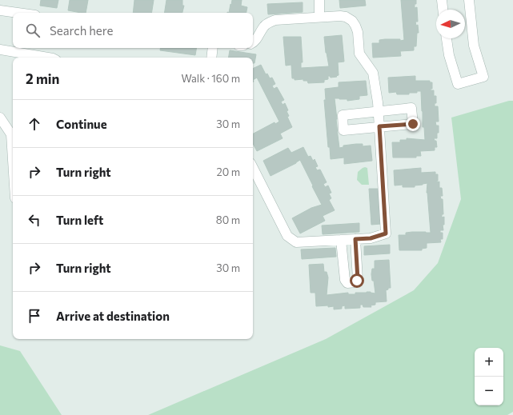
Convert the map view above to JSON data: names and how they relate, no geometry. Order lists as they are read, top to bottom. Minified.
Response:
{"north":"left","page":{"search":"Search here","heading":["2 min","Walk · 160 m"],"list":[["Continue","30 m"],["Turn right","20 m"],["Turn left","80 m"],["Turn right","30 m"],"Arrive at destination"],"map_buttons":["+","−"]}}
